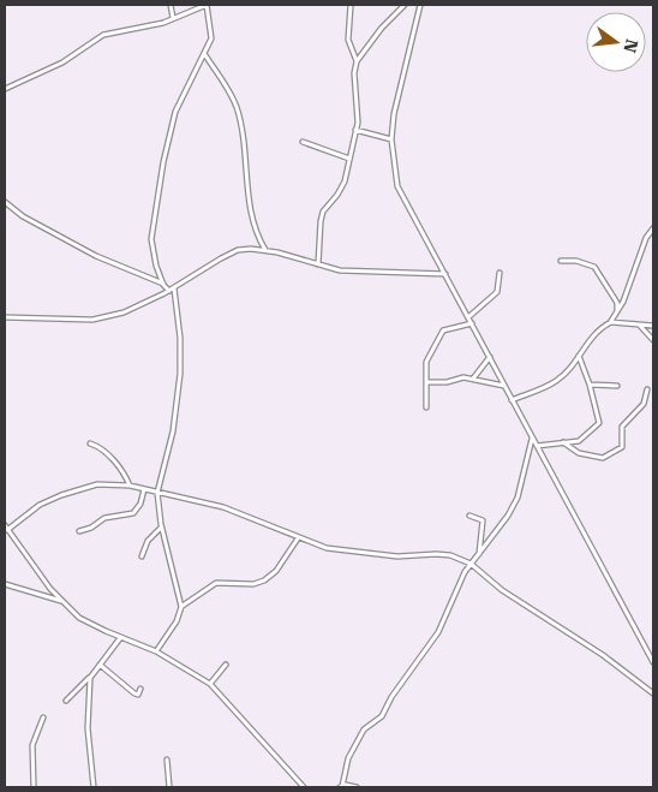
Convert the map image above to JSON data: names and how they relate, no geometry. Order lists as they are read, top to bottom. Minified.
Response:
{"north":"right"}
